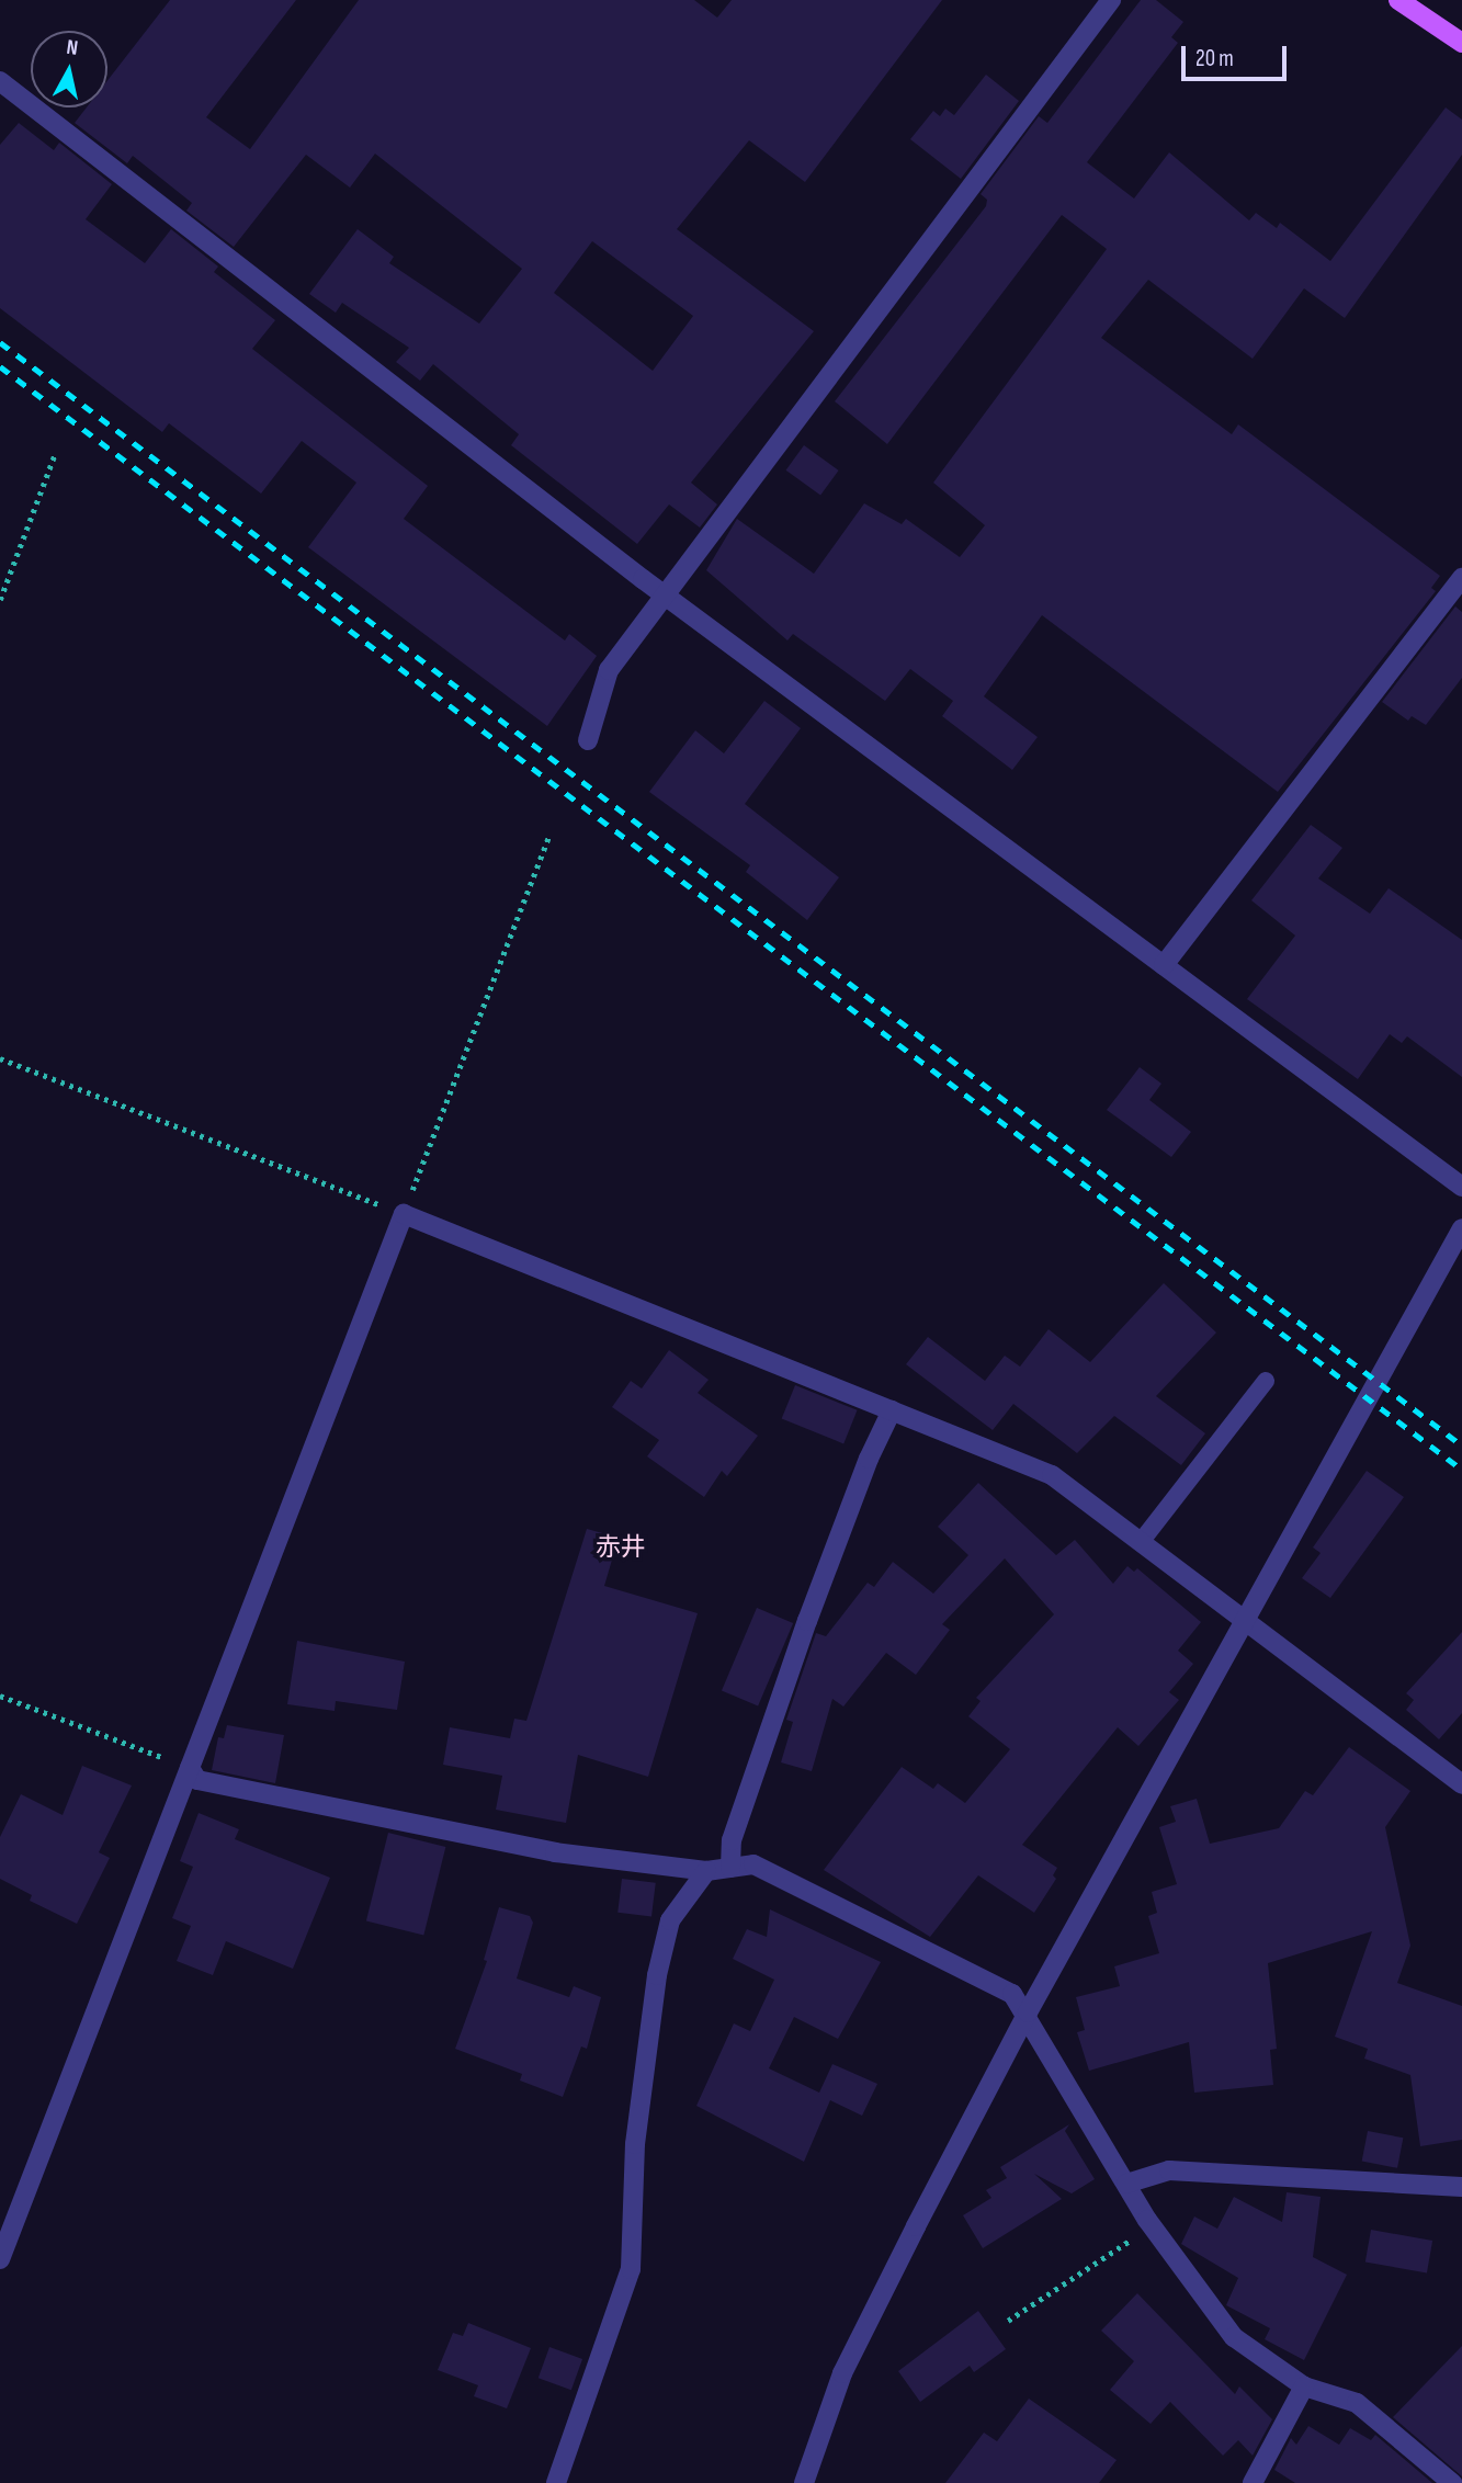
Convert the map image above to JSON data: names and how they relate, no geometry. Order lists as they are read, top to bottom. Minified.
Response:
{"districts":["赤井"],"scale_bar":"20 m","north":"top"}
